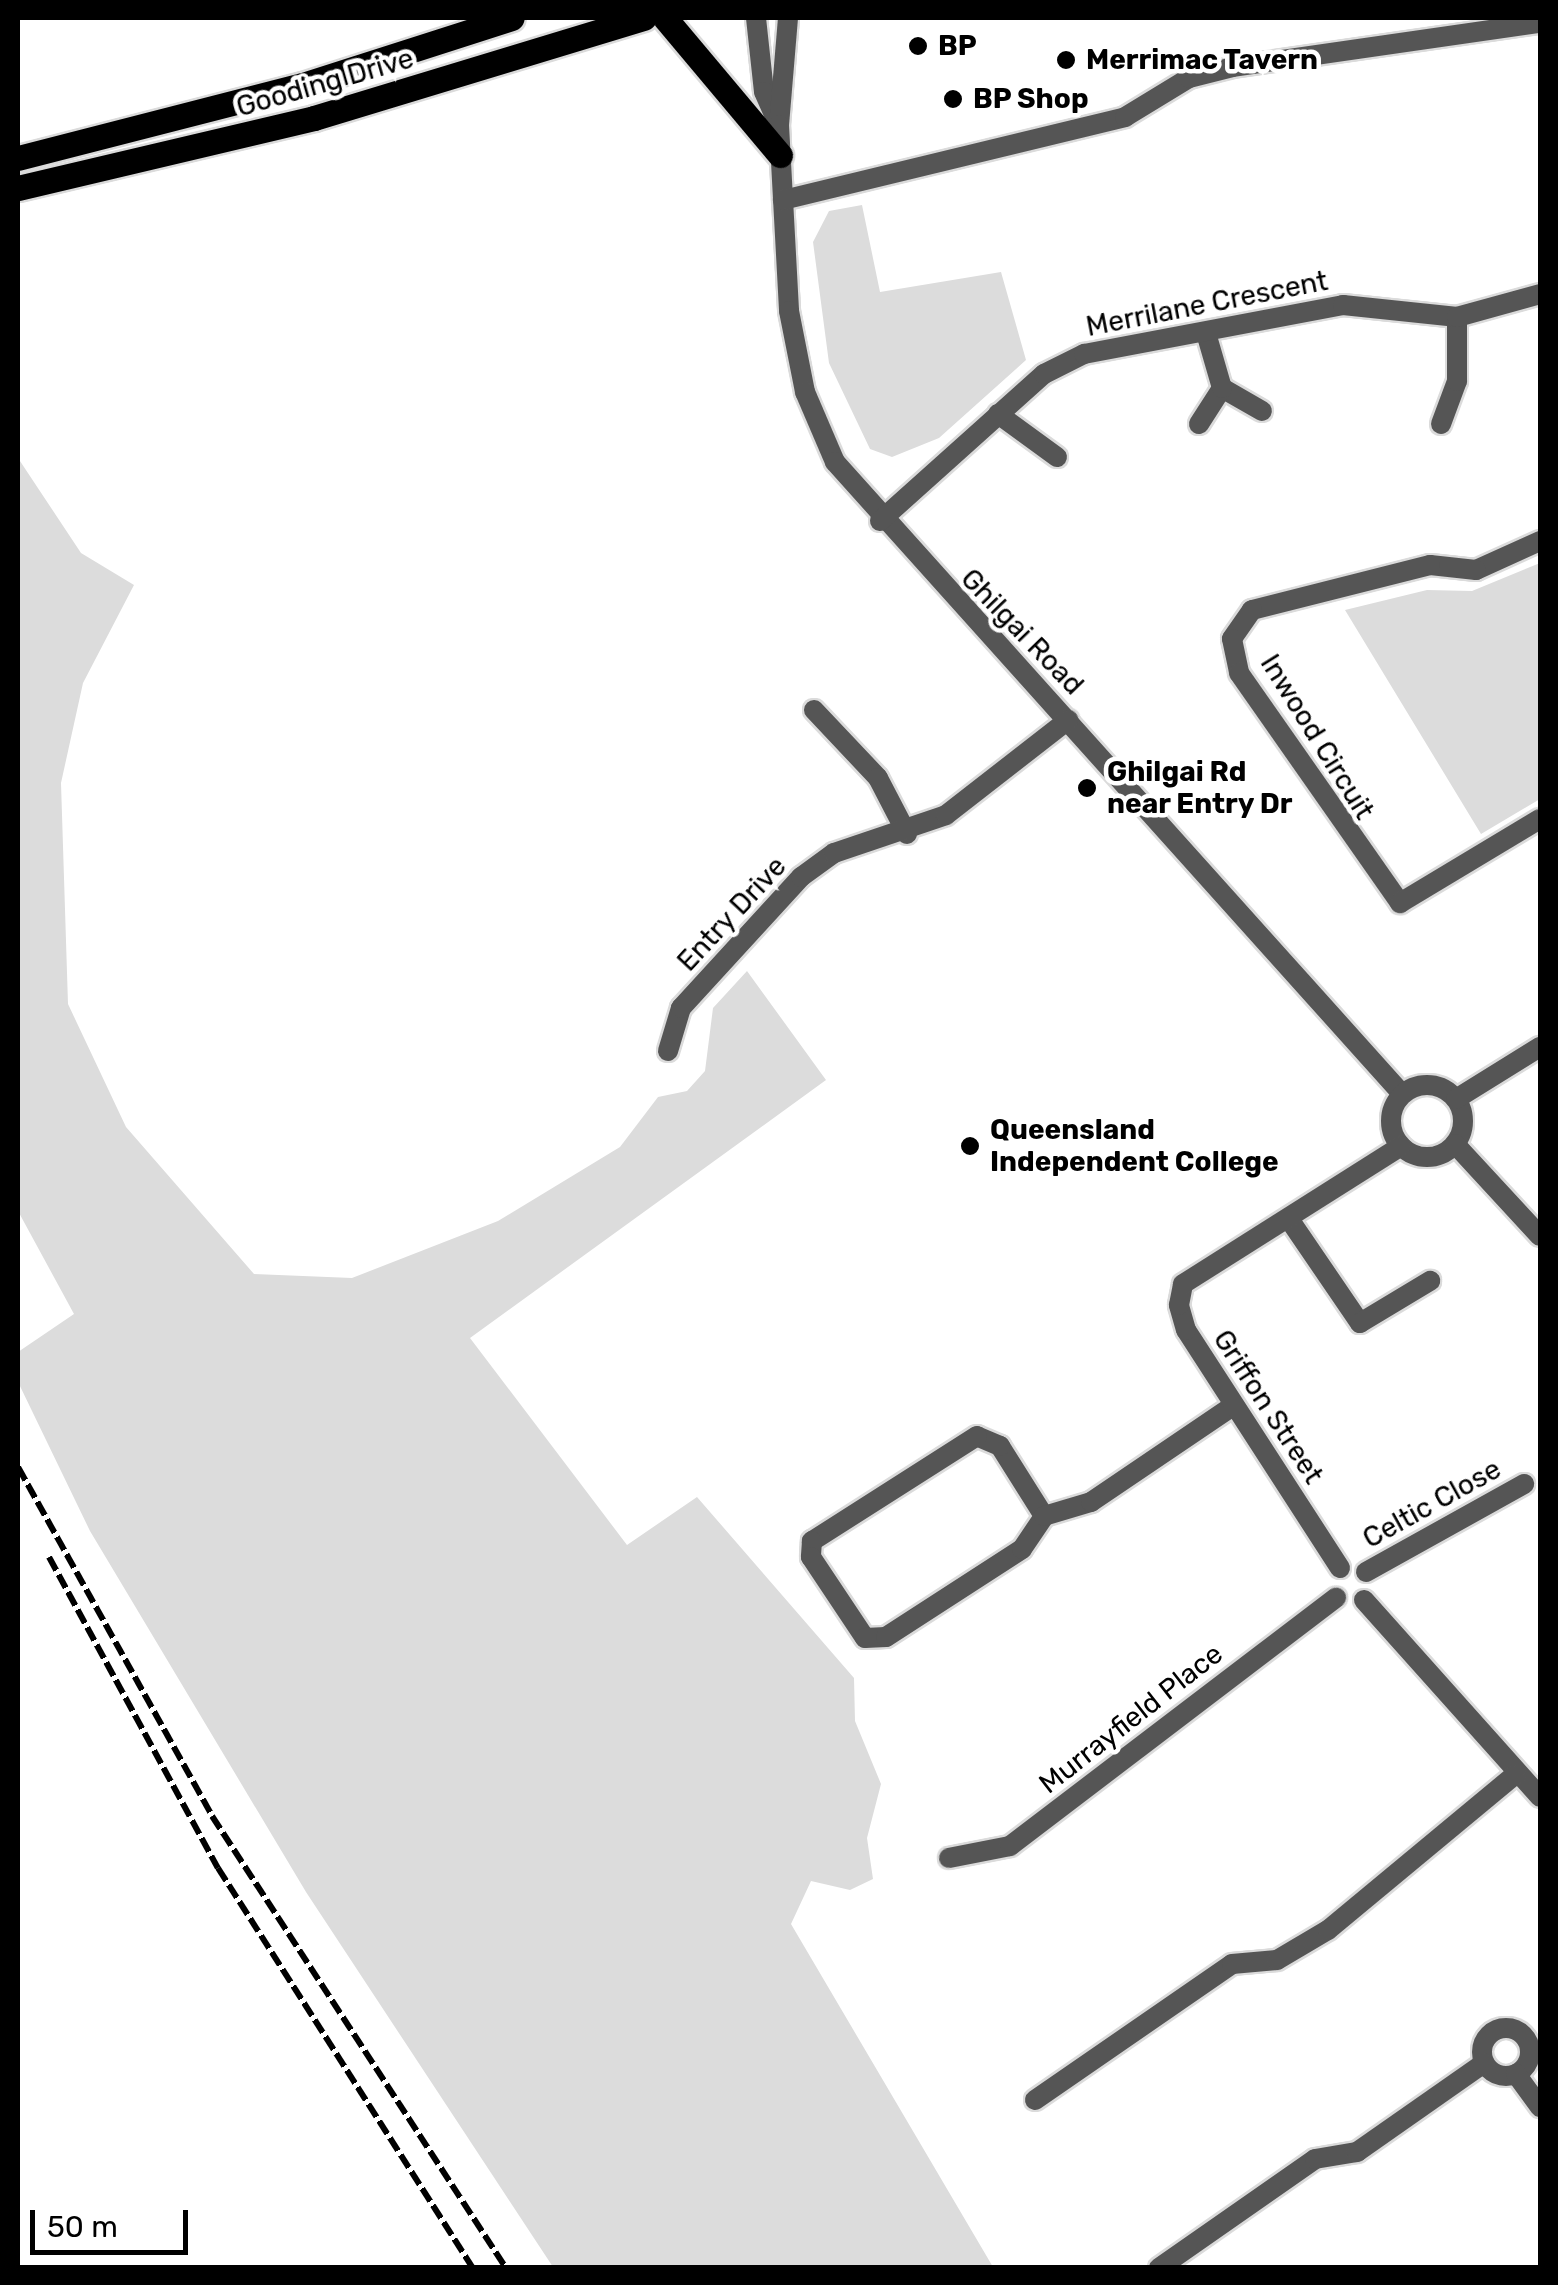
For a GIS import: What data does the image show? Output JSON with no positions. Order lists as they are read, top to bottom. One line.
{"streets":{"main road":["Gooding Drive"],"street":["Merrilane Crescent","Ghilgai Road","Inwood Circuit","Entry Drive","Griffon Street","Celtic Close","Murrayfield Place"]},"crossings":[["Merrilane Crescent","Ghilgai Road"],["Ghilgai Road","Entry Drive"],["Ghilgai Road","Griffon Street"]],"places":["BP","Merrimac Tavern","BP Shop","Ghilgai Rd near Entry Dr","Queensland Independent College"],"scale_bar":"50 m"}
